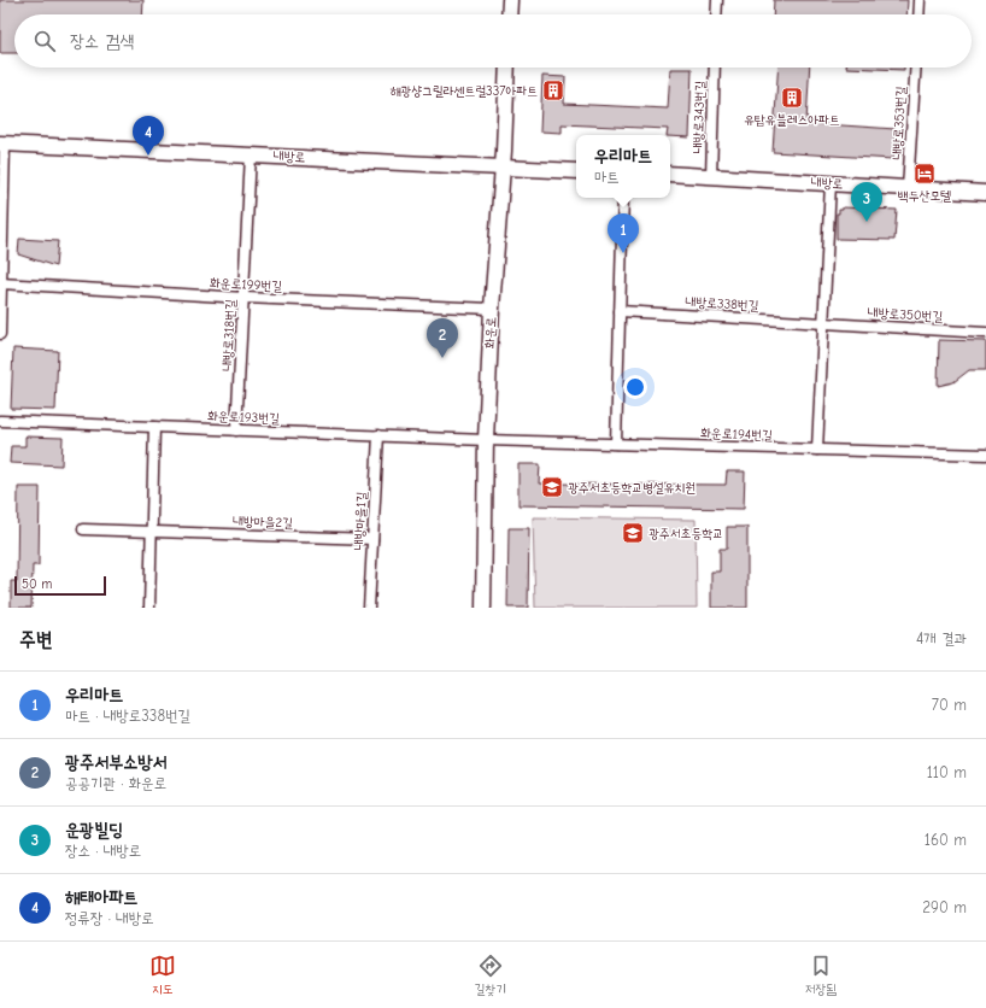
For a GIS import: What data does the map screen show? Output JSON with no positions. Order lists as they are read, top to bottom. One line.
{"streets":{"street":["내방로343번길","내방로353번길","내방로","화운로199번길","내방로338번길","내방로350번길","화운로","내방로318번길","화운로193번길","화운로194번길","내방마을1길","내방마을2길"]},"crossings":[["내방로343번길","내방로"],["내방로353번길","내방로"],["내방로","화운로"],["내방로","내방로318번길"],["화운로199번길","화운로"],["화운로199번길","내방로318번길"],["내방로338번길","내방로350번길"],["화운로","화운로193번길"],["화운로","화운로194번길"],["내방로318번길","화운로193번길"],["화운로193번길","화운로194번길"],["화운로193번길","내방마을1길"],["내방마을1길","내방마을2길"]],"places":{"building":["해광샹그릴라센트럴337아파트","유탑유블레스아파트"],"hotel":["백두산모텔"],"school or university":["광주서초등학교병설유치원","광주서초등학교"]},"scale_bar":"50 m","page":{"search":"장소 검색","pins":["4","3","1","2"],"popup":["우리마트","마트"],"scale":"50 m","heading":["주변","4개 결과"],"list":[{"mark":"1","name":"우리마트","note":"마트 · 내방로338번길","value":"70 m"},{"mark":"2","name":"광주서부소방서","note":"공공기관 · 화운로","value":"110 m"},{"mark":"3","name":"운광빌딩","note":"장소 · 내방로","value":"160 m"},{"mark":"4","name":"해태아파트","note":"정류장 · 내방로","value":"290 m"}],"nav":["지도","길찾기","저장됨"]}}
